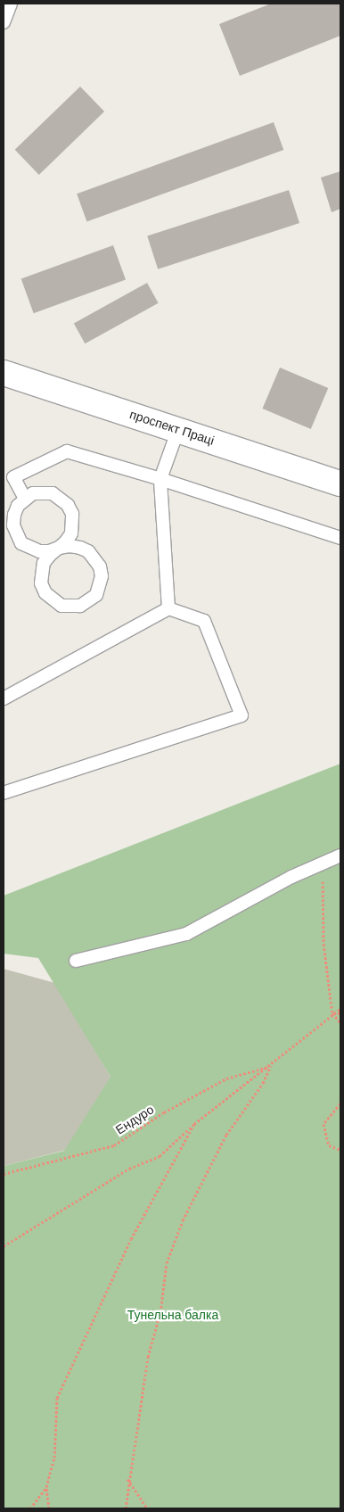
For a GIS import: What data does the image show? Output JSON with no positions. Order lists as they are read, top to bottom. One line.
{"streets":{"street":["проспект Праці"],"path":["Ендуро"]},"parks":["Тунельна балка"]}
